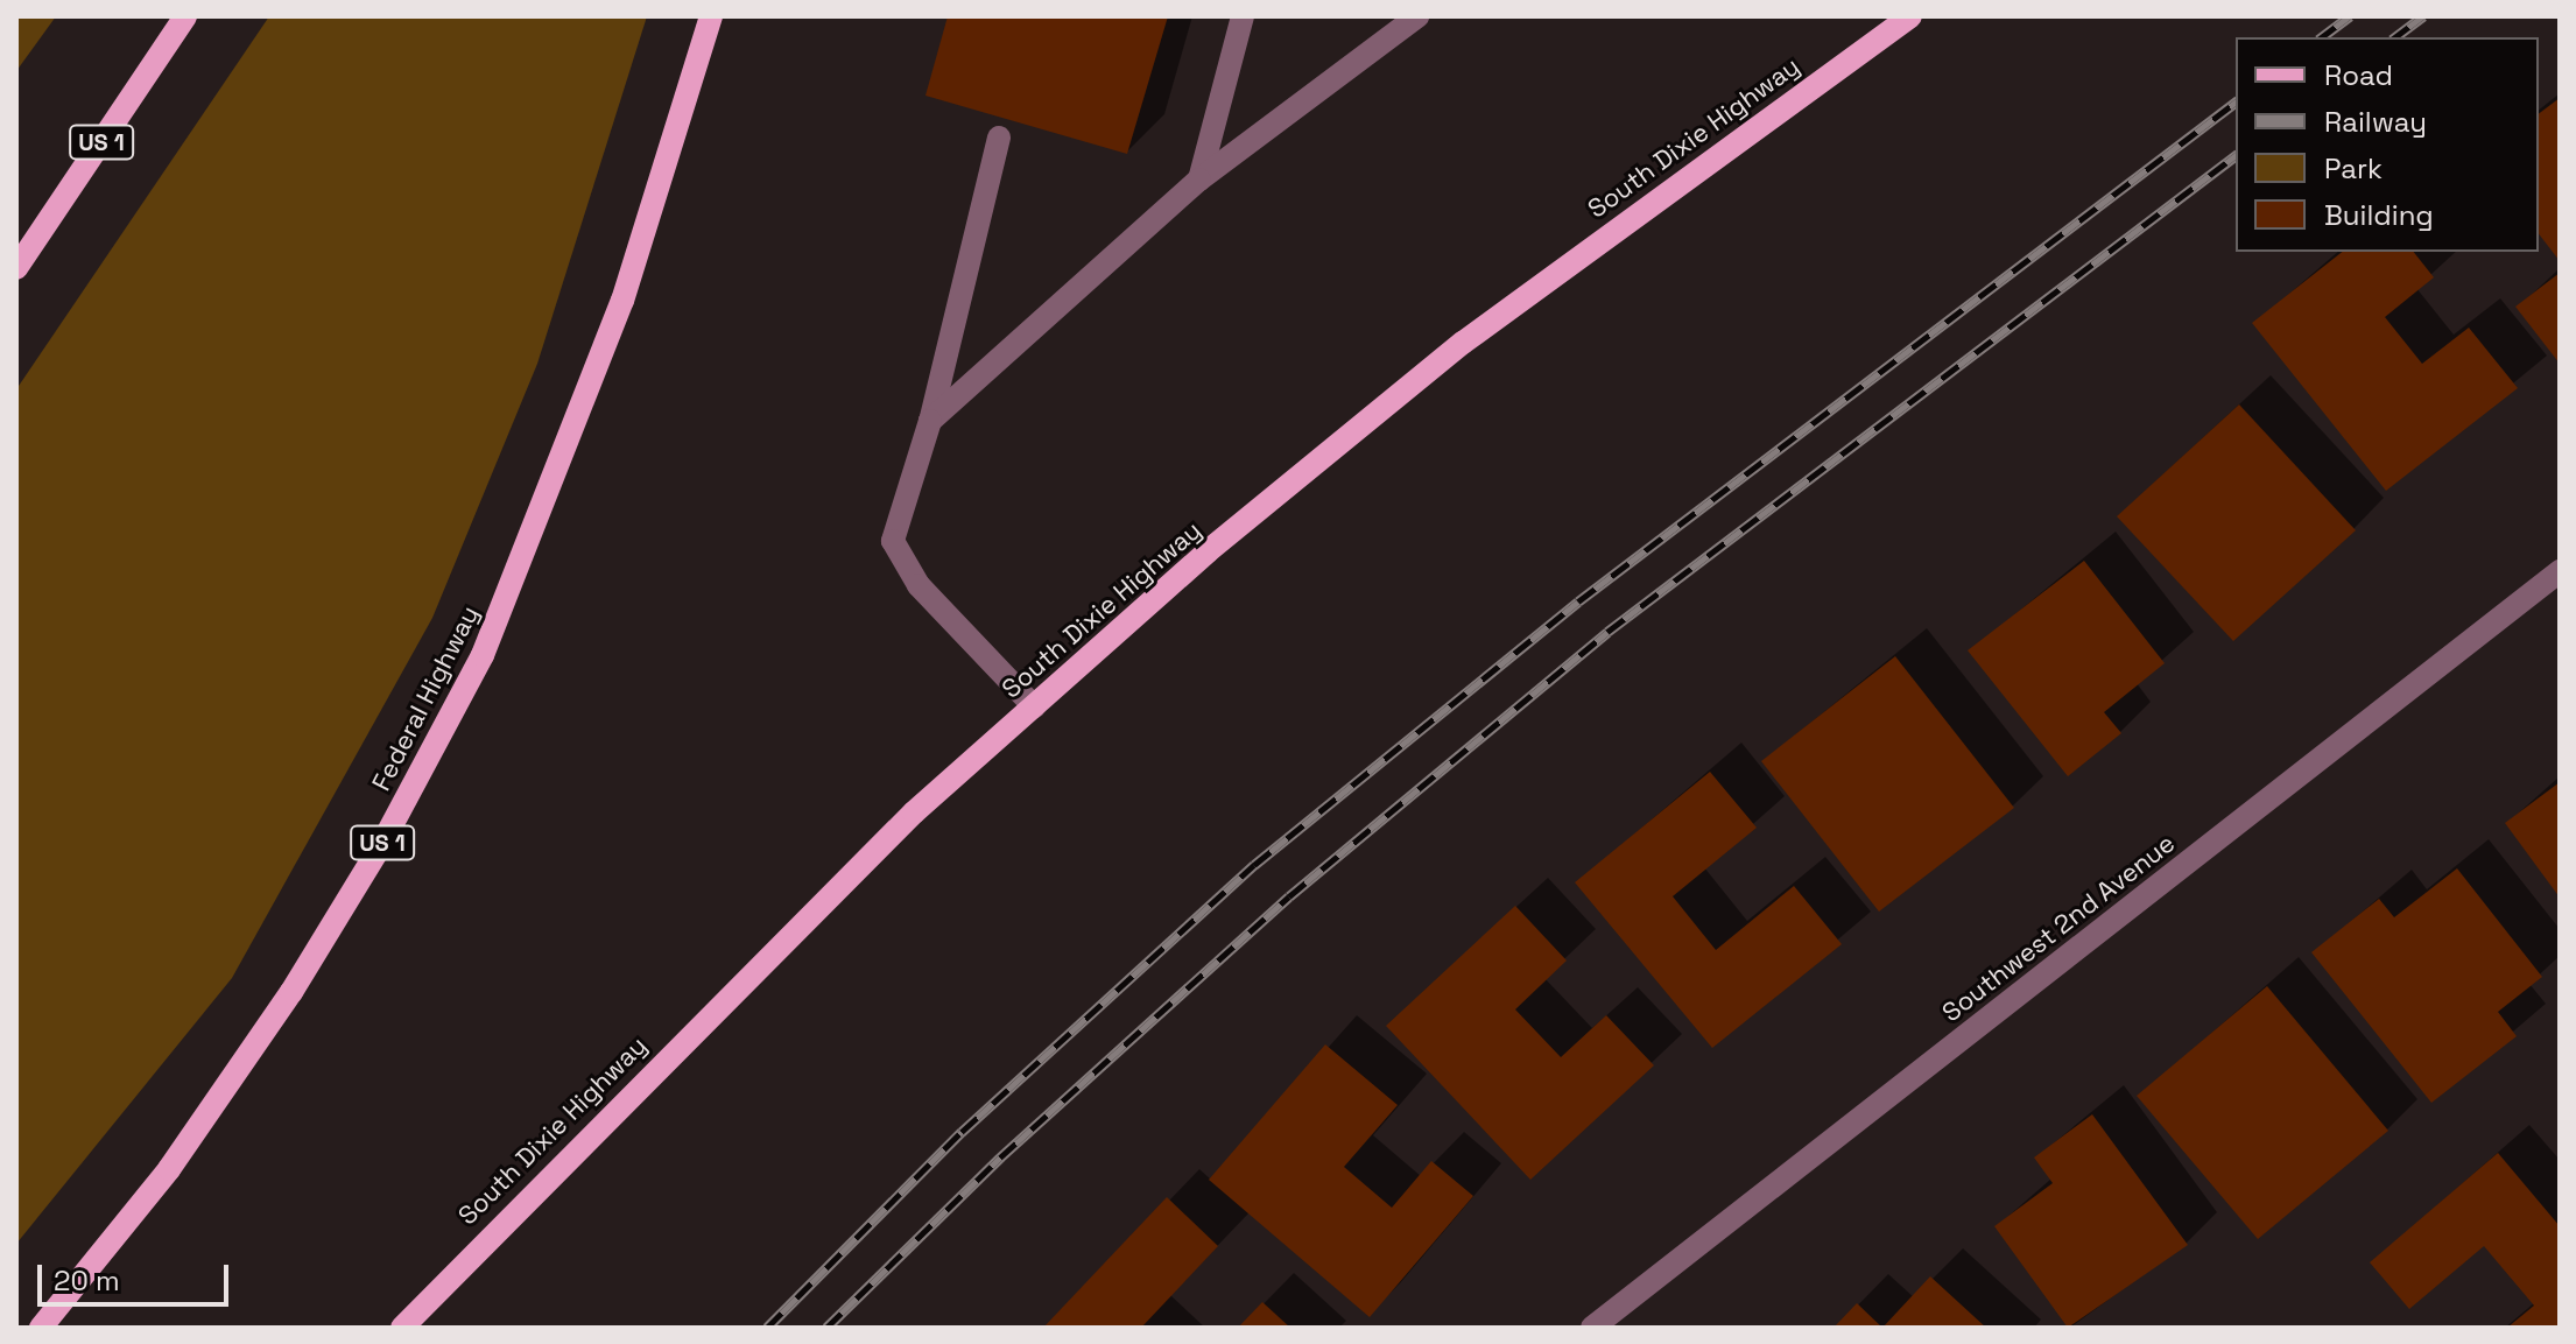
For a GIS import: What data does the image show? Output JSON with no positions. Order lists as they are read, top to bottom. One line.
{"streets":{"main road":["South Dixie Highway","US 1","Federal Highway"],"street":["Southwest 2nd Avenue"]},"legend":["Road","Railway","Park","Building"],"scale_bar":"20 m"}
